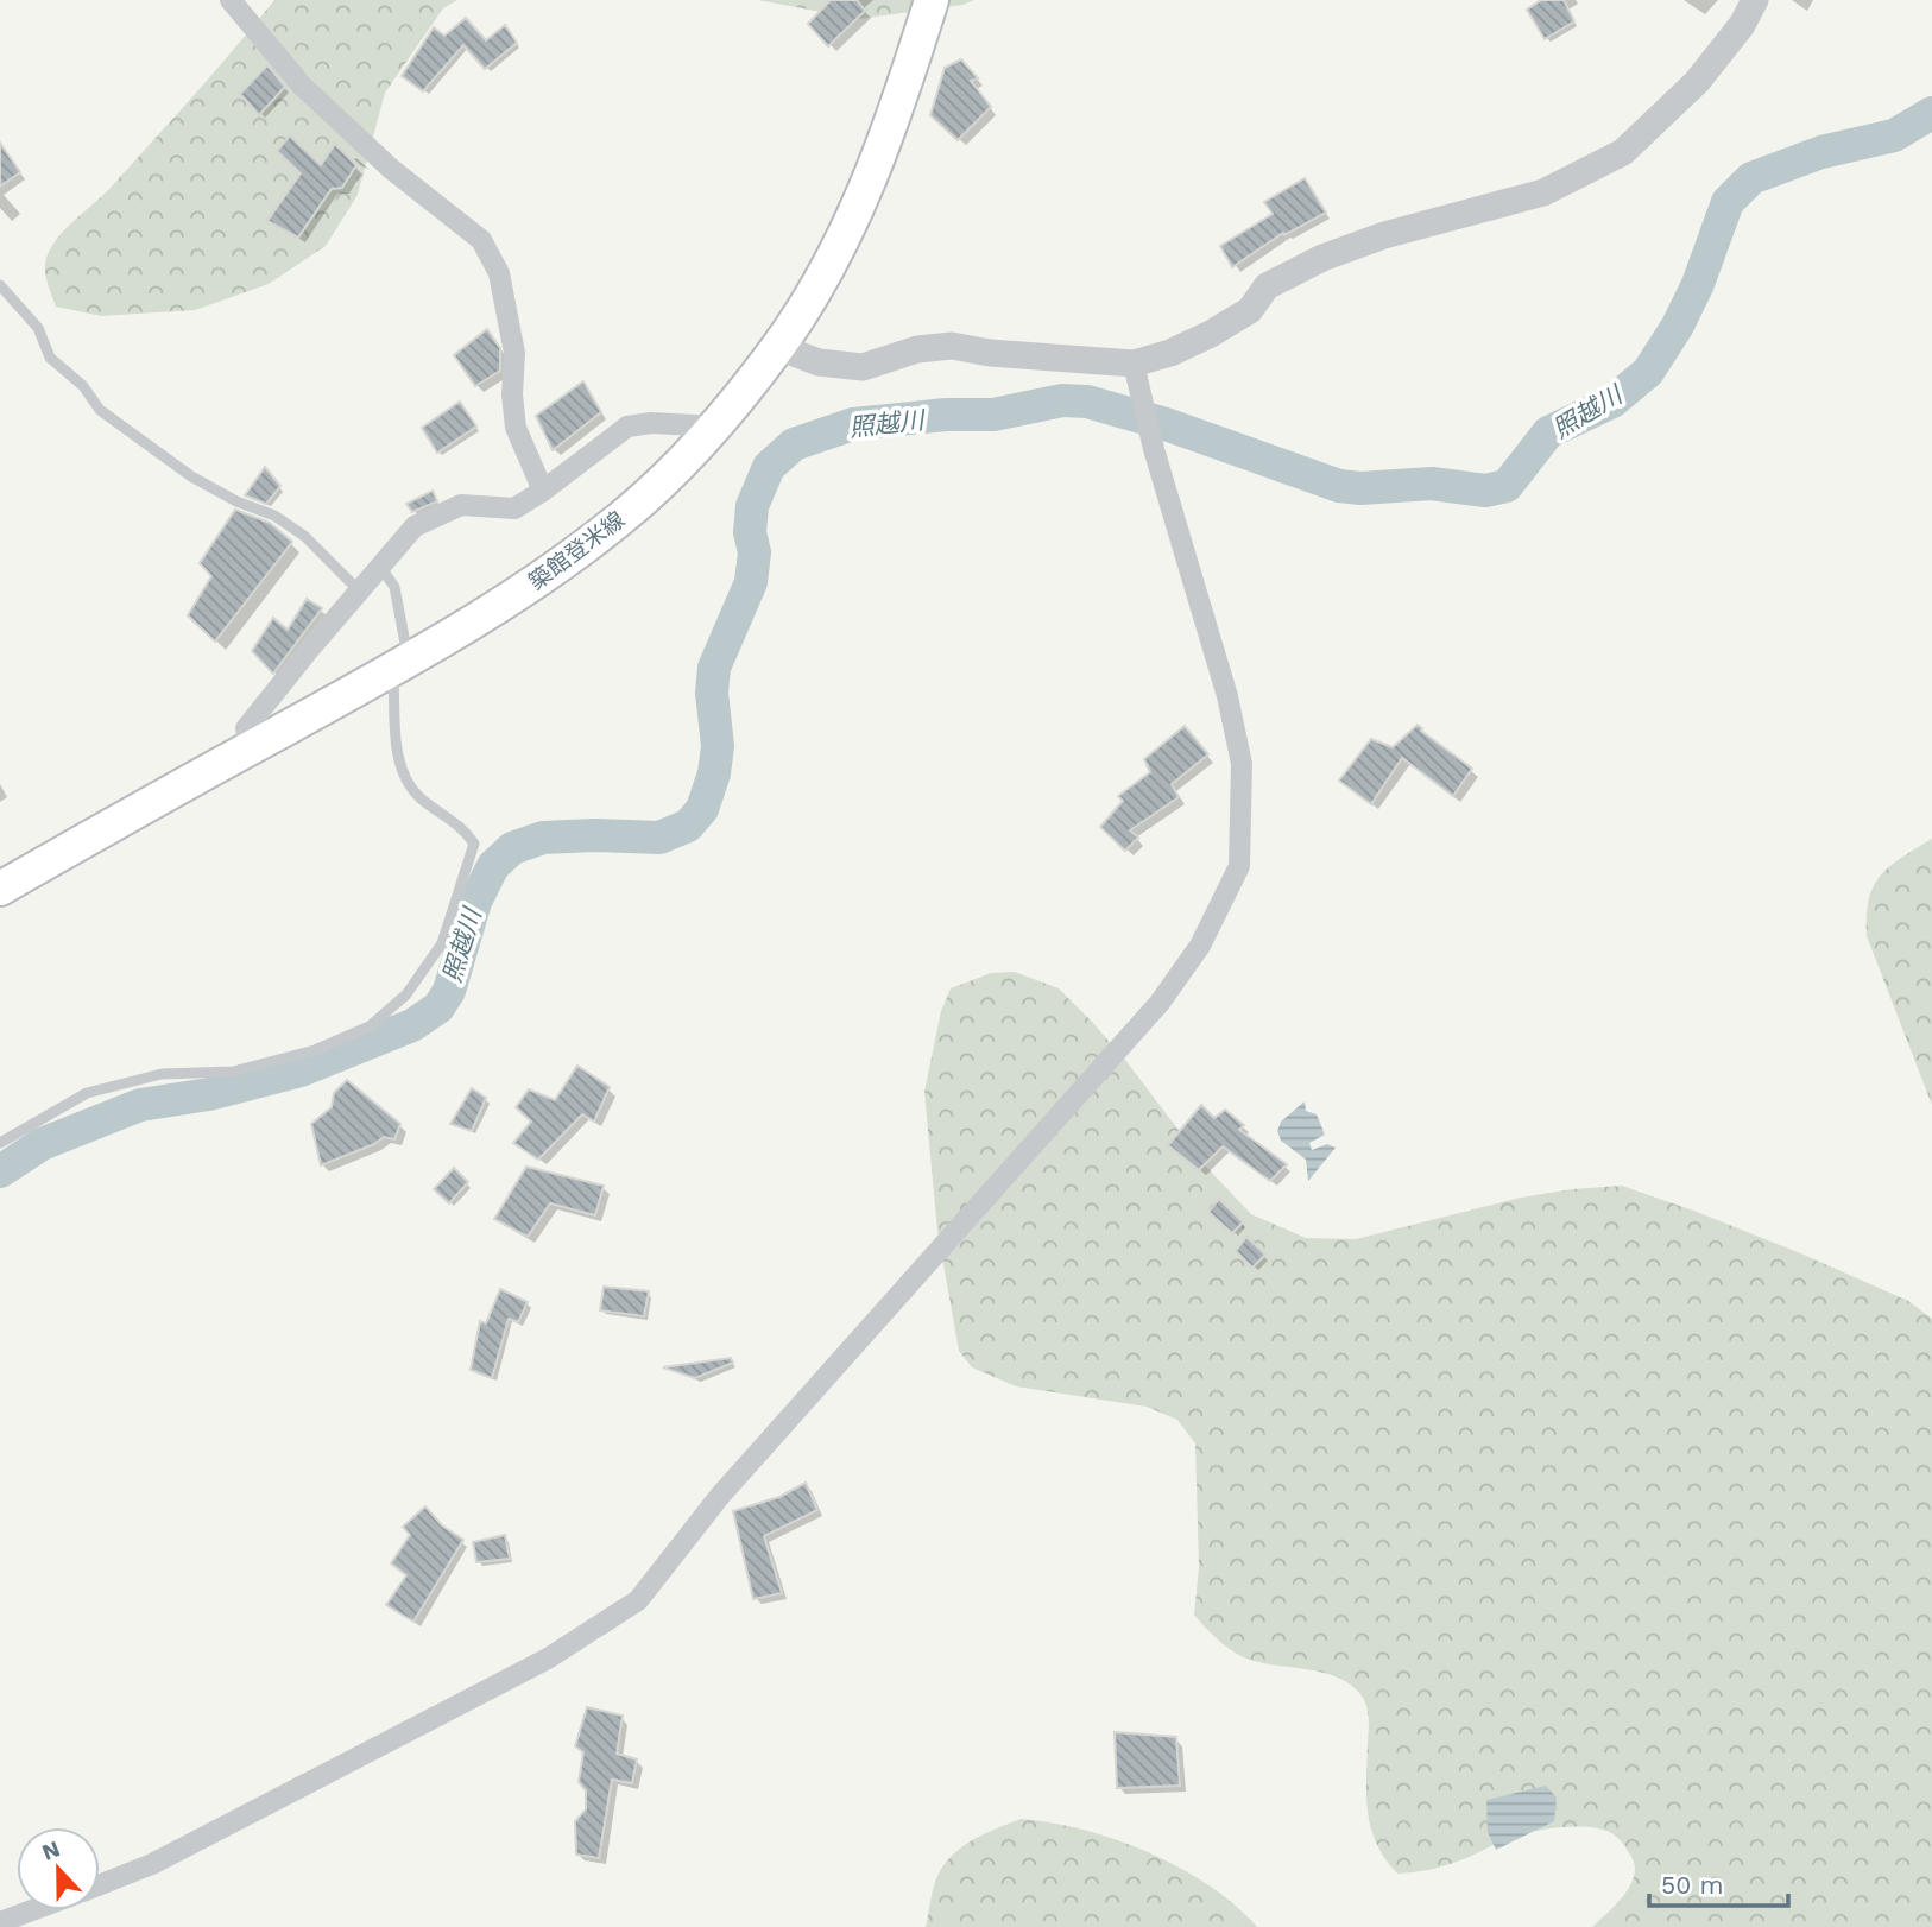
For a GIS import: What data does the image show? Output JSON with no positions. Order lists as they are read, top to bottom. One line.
{"streets":{"main road":["築館登米線"]},"water":["照越川"],"scale_bar":"50 m","north":"top"}
